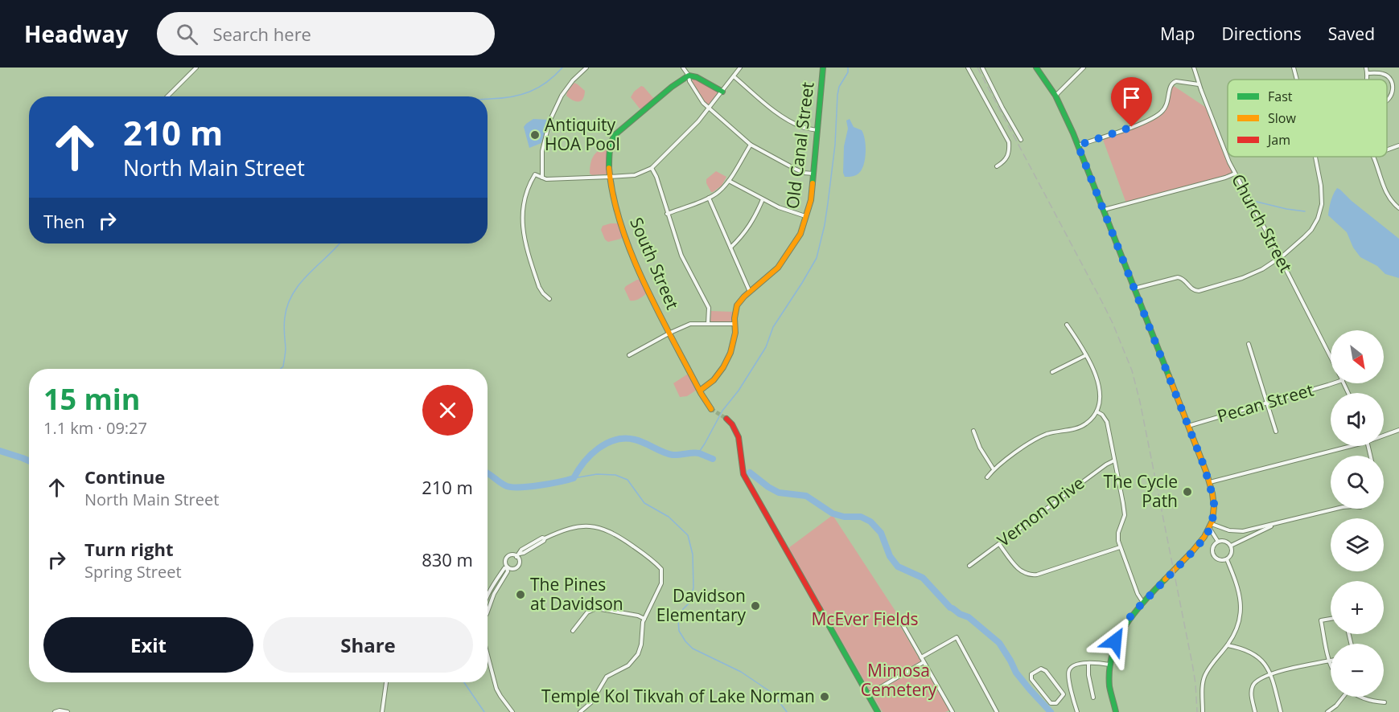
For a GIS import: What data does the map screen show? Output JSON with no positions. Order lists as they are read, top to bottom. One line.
{"streets":{"street":["Old Canal Street","Church Street","South Street","Pecan Street","Vernon Drive"]},"crossings":[["Old Canal Street","South Street"]],"parks":["McEver Fields","Mimosa Cemetery"],"places":["Antiquity HOA Pool","The Cycle Path","The Pines at Davidson","Davidson Elementary","Temple Kol Tikvah of Lake Norman"],"legend":["Fast","Slow","Jam"],"north":"bottom right","page":{"header":"Headway","search":"Search here","nav":["Map","Directions","Saved"],"turn":["210 m","North Main Street"],"then":"Then","map_buttons":["+","−"],"heading":["15 min","1.1 km · 09:27"],"list":[{"name":"Continue","note":"North Main Street","value":"210 m"},{"name":"Turn right","note":"Spring Street","value":"830 m"}],"buttons":["Exit","Share"]}}
